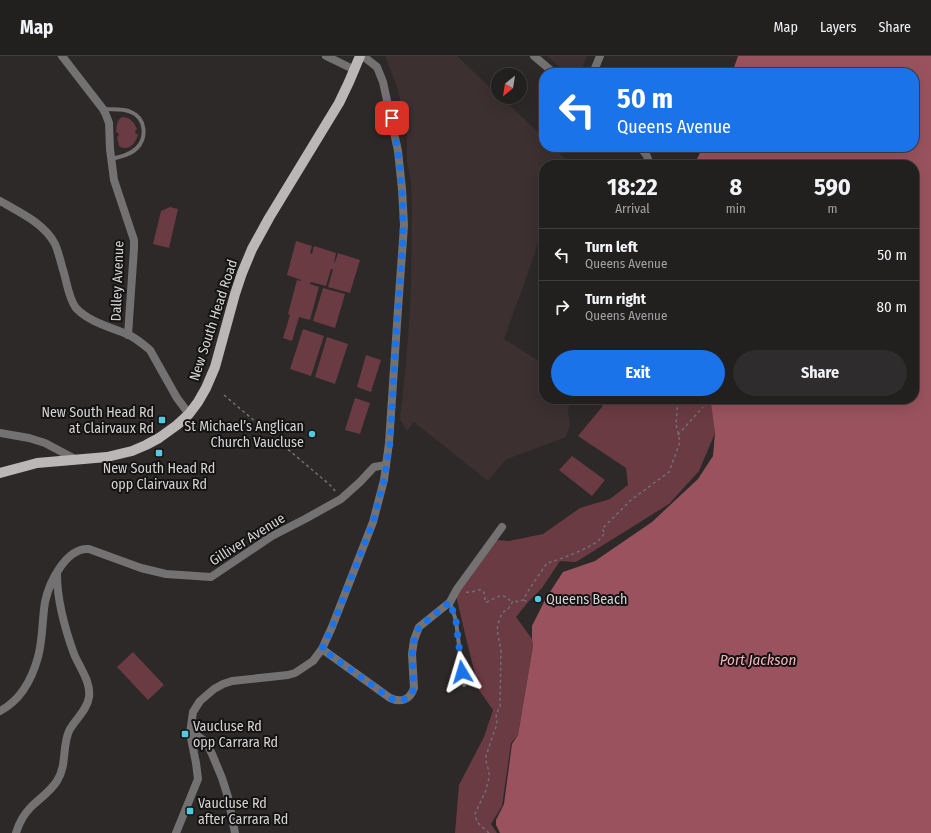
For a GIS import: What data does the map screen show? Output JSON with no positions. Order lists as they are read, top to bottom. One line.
{"streets":{"main road":["New South Head Road"],"street":["Dalley Avenue","Gilliver Avenue"]},"water":["Port Jackson"],"places":{"transit":["New South Head Rd at Clairvaux Rd","New South Head Rd opp Clairvaux Rd","Vaucluse Rd opp Carrara Rd","Vaucluse Rd after Carrara Rd"],"other":["St Michael’s Anglican Church Vaucluse","Queens Beach"]},"north":"bottom left","page":{"header":"Map","nav":["Map","Layers","Share"],"turn":["50 m","Queens Avenue"],"eta":["18:22","Arrival","8","min","590","m"],"list":[{"name":"Turn left","note":"Queens Avenue","value":"50 m"},{"name":"Turn right","note":"Queens Avenue","value":"80 m"}],"buttons":["Exit","Share"]}}
